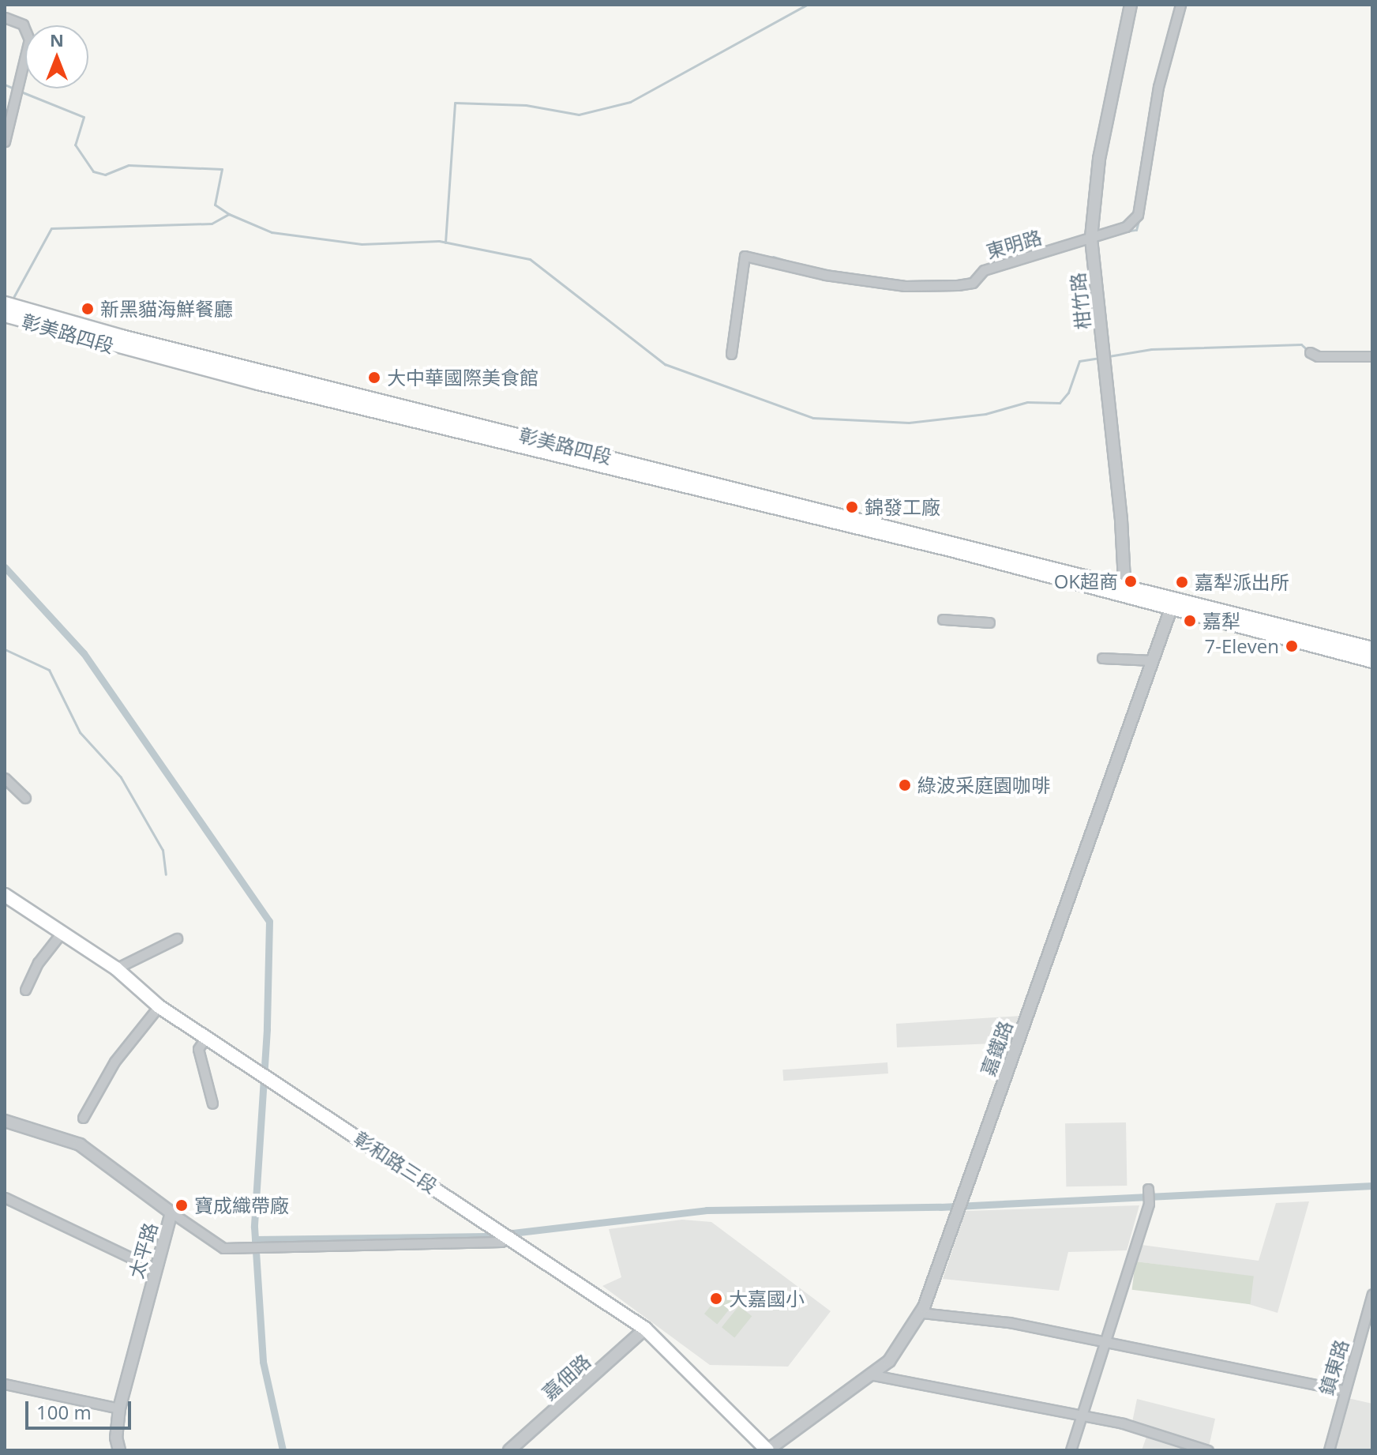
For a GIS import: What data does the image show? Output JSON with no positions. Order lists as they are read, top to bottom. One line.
{"streets":{"main road":["彰美路四段","彰和路三段"],"street":["東明路","柑竹路","嘉鐵路","太平路","鎮東路","嘉佃路"]},"crossings":[["東明路","柑竹路"],["柑竹路","彰美路四段"],["彰美路四段","嘉鐵路"],["嘉鐵路","彰和路三段"],["彰和路三段","嘉佃路"]],"places":["新黑貓海鮮餐廳","大中華國際美食館","錦發工廠","OK超商","嘉犁派出所","嘉犁","7-Eleven","綠波采庭園咖啡","寶成織帶廠","大嘉國小"],"scale_bar":"100 m","north":"top"}
